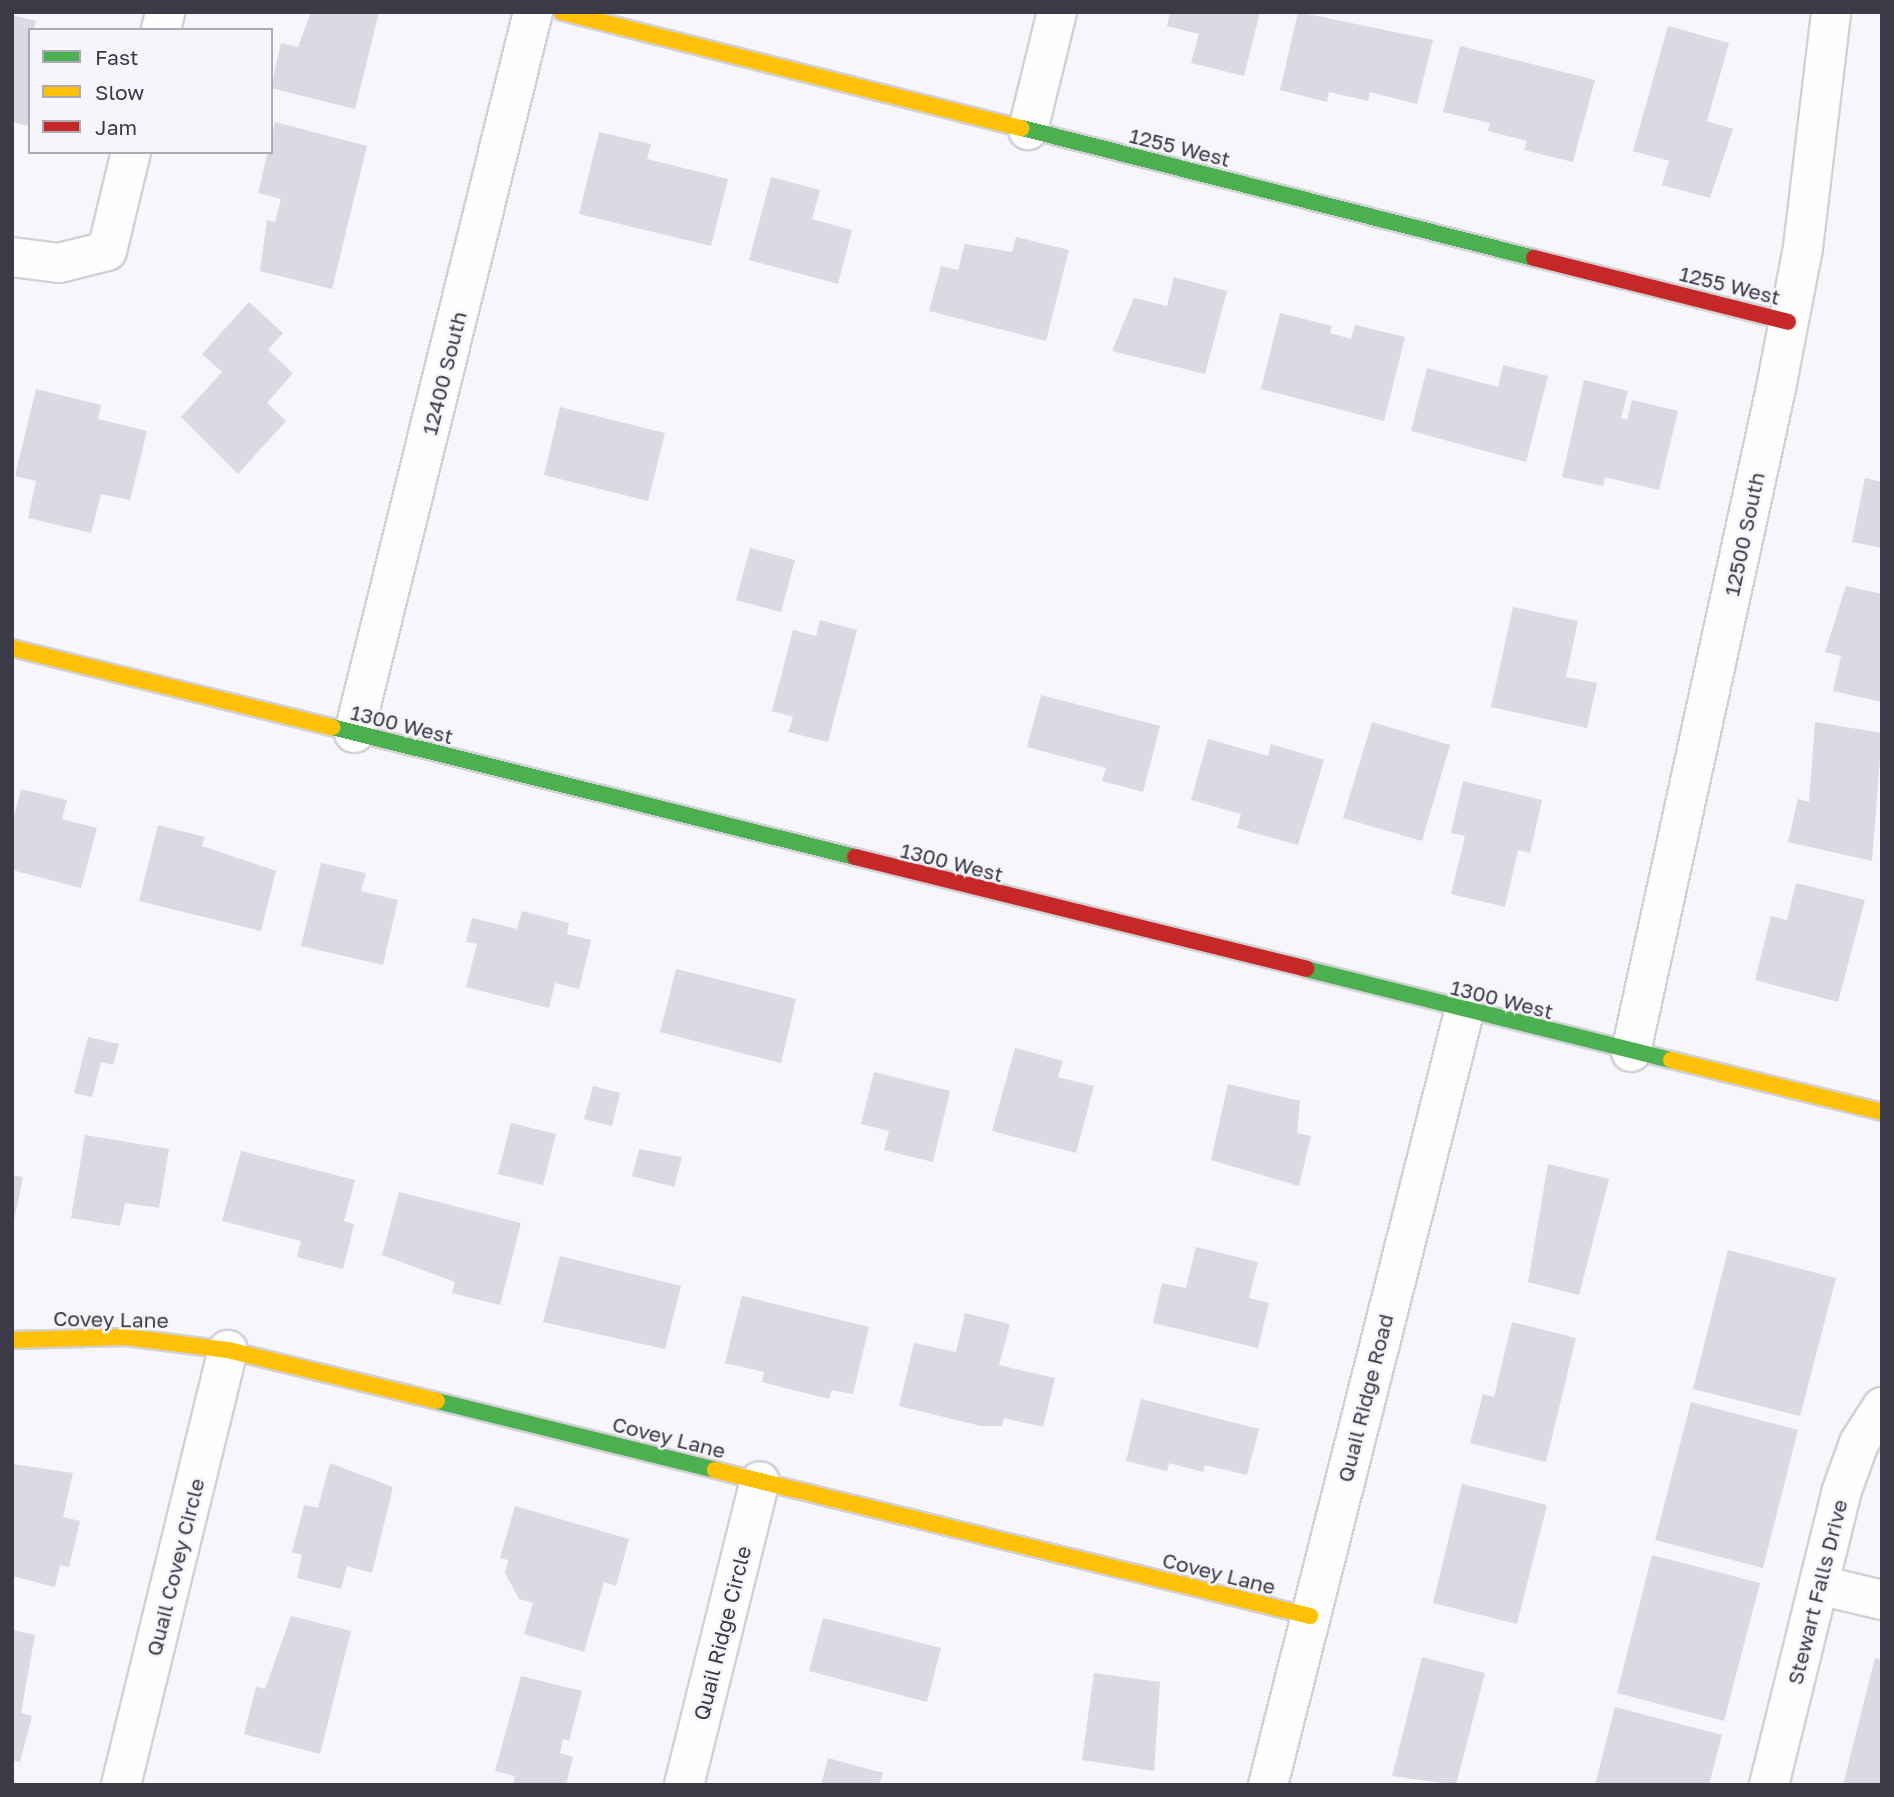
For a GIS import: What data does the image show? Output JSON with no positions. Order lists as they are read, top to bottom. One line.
{"streets":{"street":["1255 West","12400 South","12500 South","1300 West","Covey Lane","Quail Ridge Road","Quail Covey Circle","Stewart Falls Drive","Quail Ridge Circle"]},"crossings":[["1255 West","12500 South"],["12400 South","1300 West"],["12500 South","1300 West"],["1300 West","Quail Ridge Road"],["Covey Lane","Quail Ridge Road"],["Covey Lane","Quail Covey Circle"],["Covey Lane","Quail Ridge Circle"]],"legend":["Fast","Slow","Jam"]}
